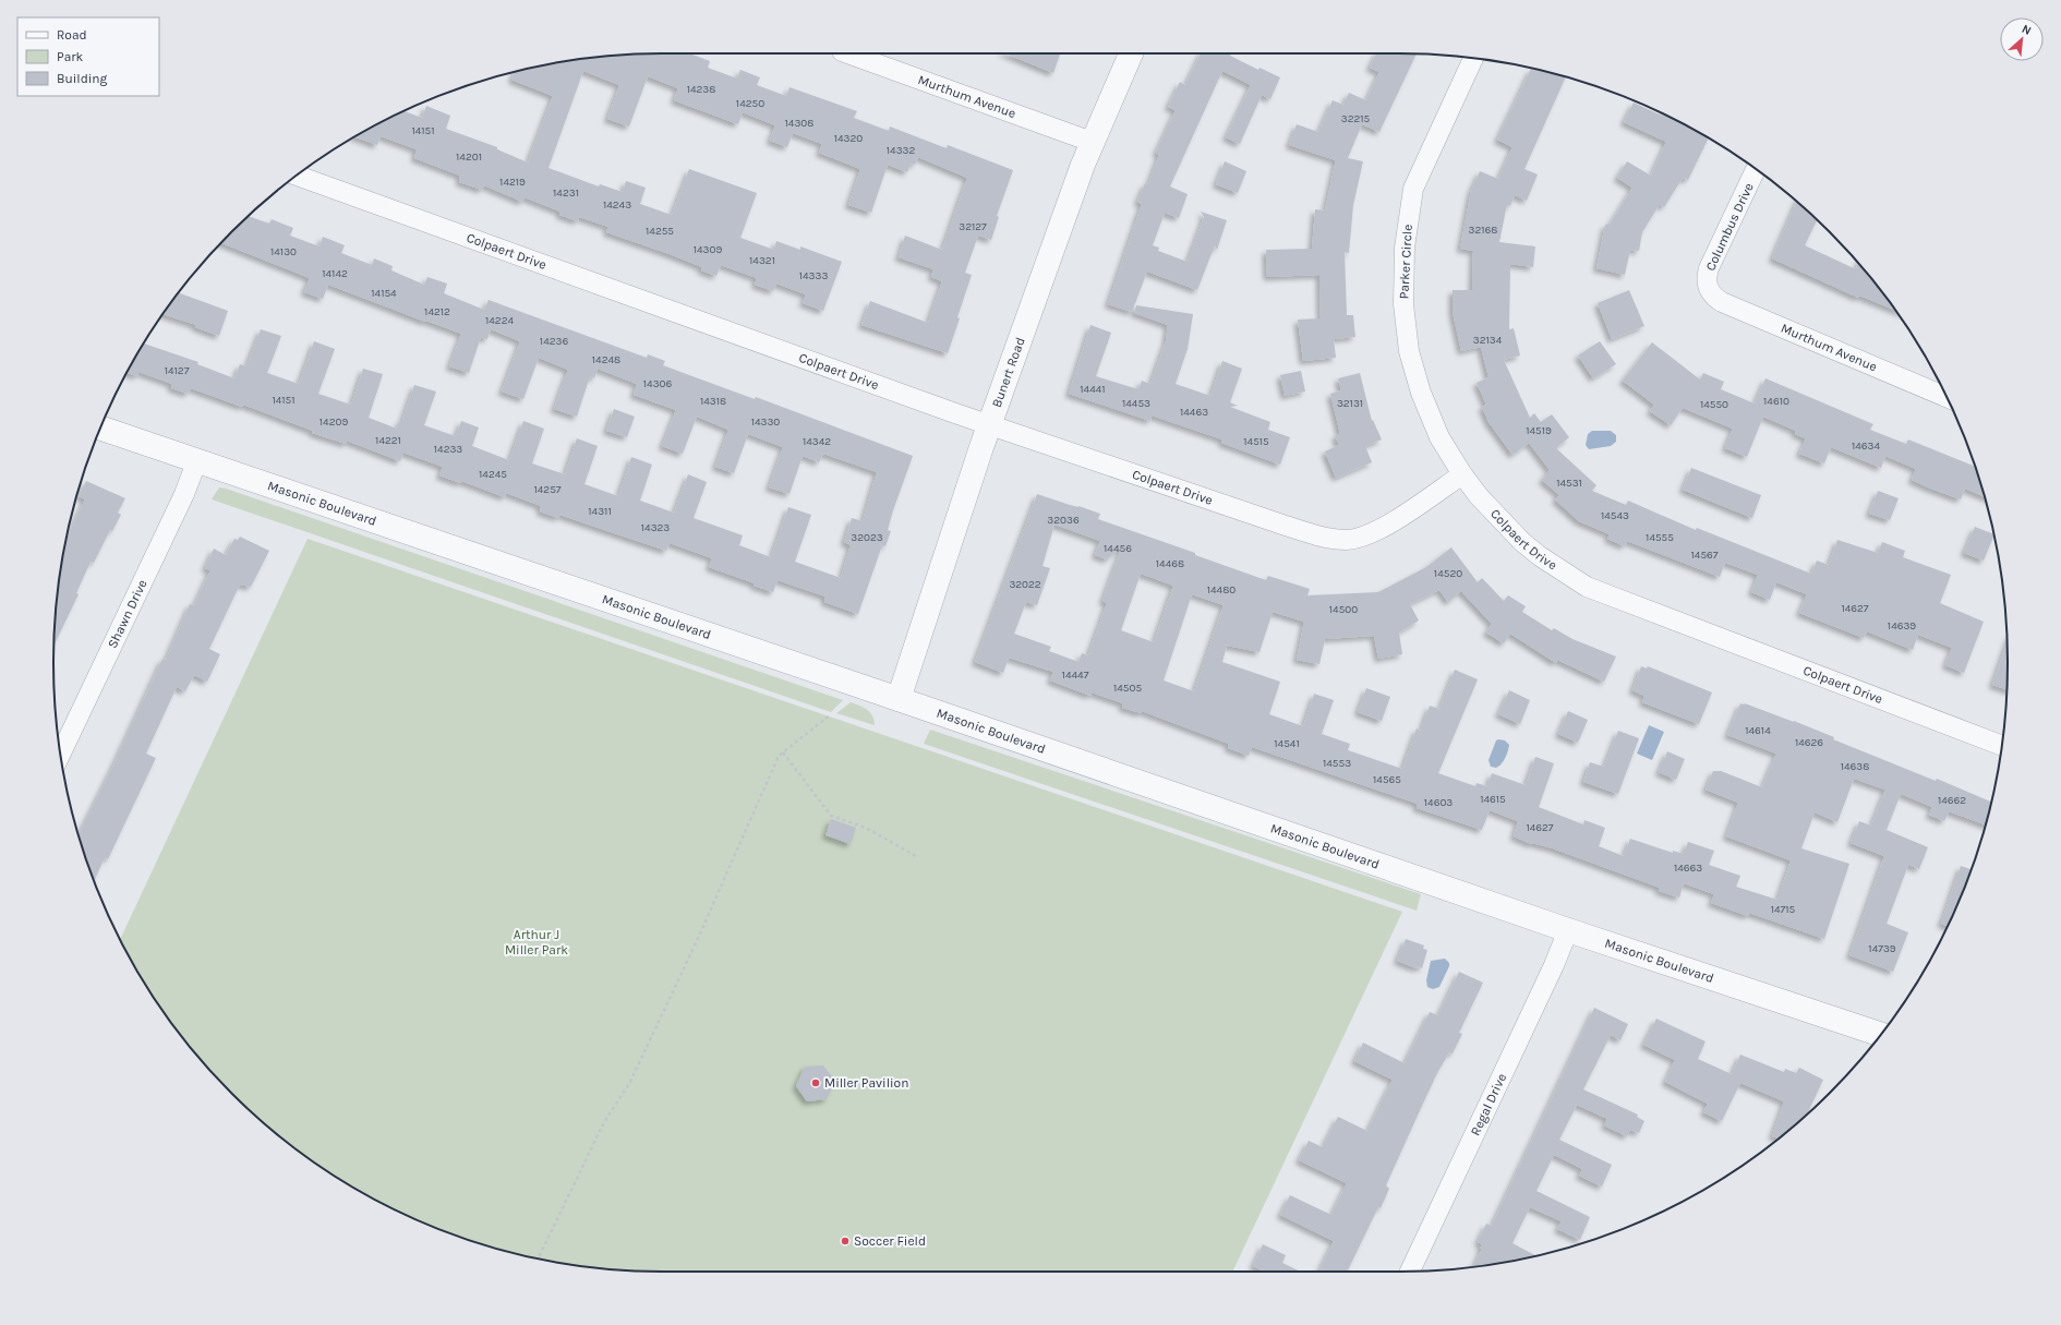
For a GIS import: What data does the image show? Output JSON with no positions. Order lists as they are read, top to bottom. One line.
{"streets":{"street":["Murthum Avenue","Columbus Drive","Colpaert Drive","Parker Circle","Bunert Road","Masonic Boulevard","Shawn Drive","Regal Drive"]},"crossings":[["Murthum Avenue","Columbus Drive"],["Murthum Avenue","Bunert Road"],["Colpaert Drive","Parker Circle"],["Colpaert Drive","Bunert Road"],["Bunert Road","Masonic Boulevard"],["Masonic Boulevard","Shawn Drive"],["Masonic Boulevard","Regal Drive"]],"parks":["Arthur J Miller Park"],"places":["Miller Pavilion","Soccer Field"],"house_numbers":["14238","14250","32215","14308","14151","14320","14332","14201","14219","14231","14243","32127","32168","14255","14309","14130","14321","14142","14333","14154","14212","14224","32134","14236","14248","14127","14306","14441","14151","14318","14610","14453","32131","14550","14463","14209","14330","14519","14221","14342","14515","14634","14233","14245","14531","14257","14311","14543","32036","14323","32023","14555","14456","14567","14468","14520","32022","14480","14627","14500","14639","14447","14505","14614","14626","14541","14553","14638","14565","14615","14662","14603","14627","14663","14715","14739"],"legend":["Road","Park","Building"],"north":"top right"}
